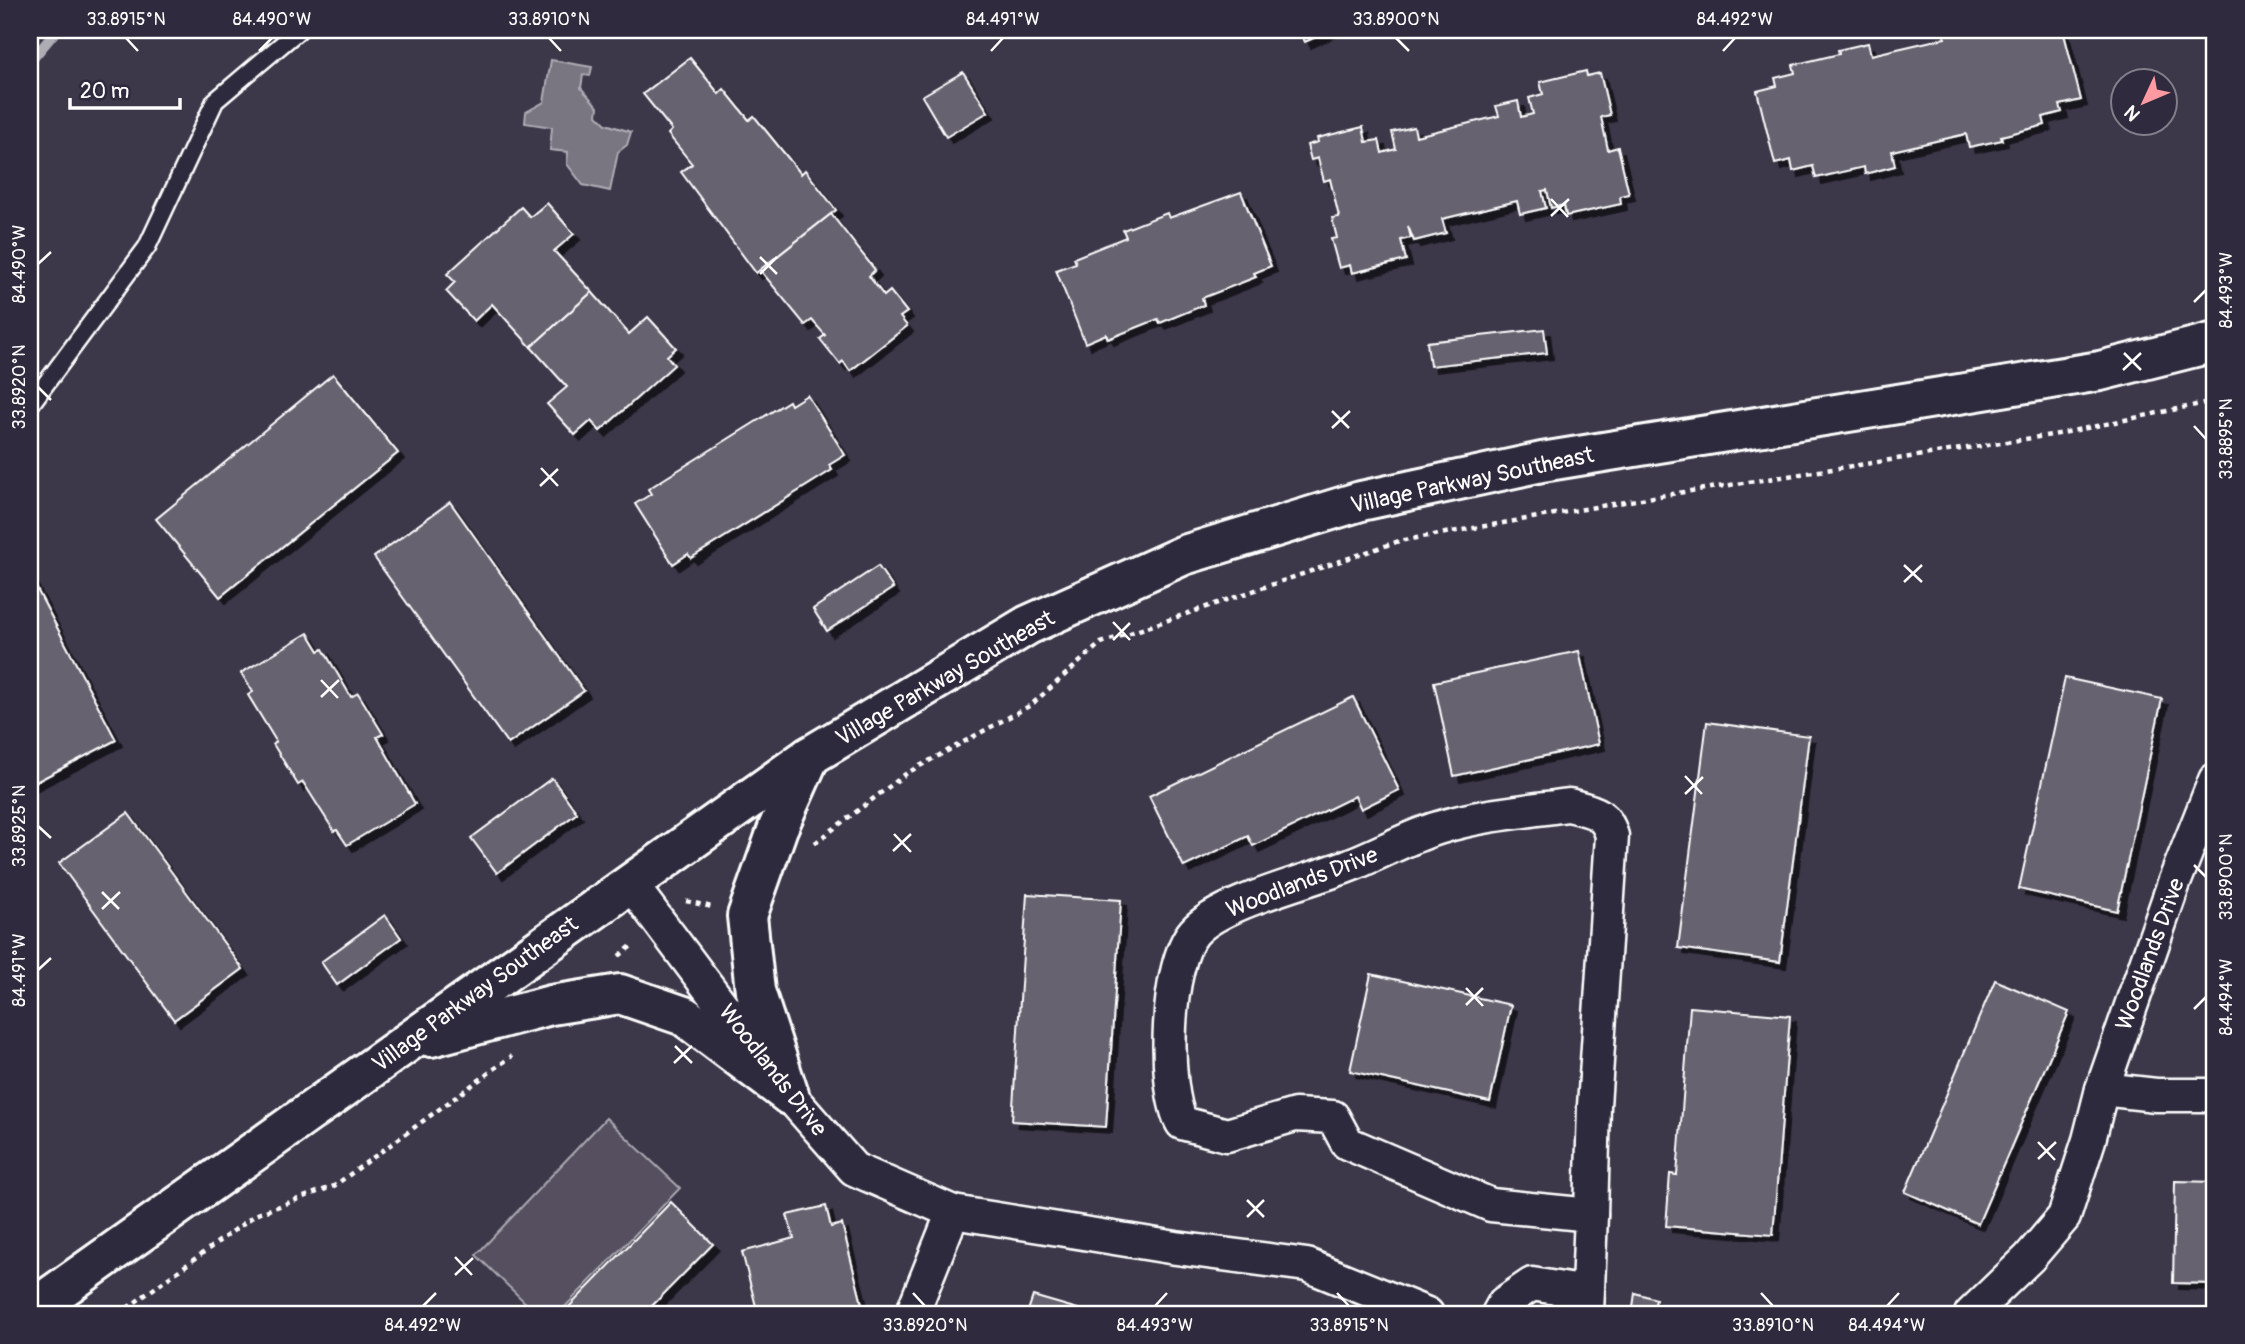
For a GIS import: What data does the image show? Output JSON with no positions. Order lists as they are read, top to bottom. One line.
{"streets":{"street":["Village Parkway Southeast","Woodlands Drive"]},"crossings":[["Village Parkway Southeast","Woodlands Drive"]],"scale_bar":"20 m","north":"bottom left","coordinates":["33.8915°N","84.490°W","33.8910°N","84.491°W","33.8900°N","84.492°W","84.493°W","33.8920°N","33.8895°N","33.8925°N","84.494°W"]}
